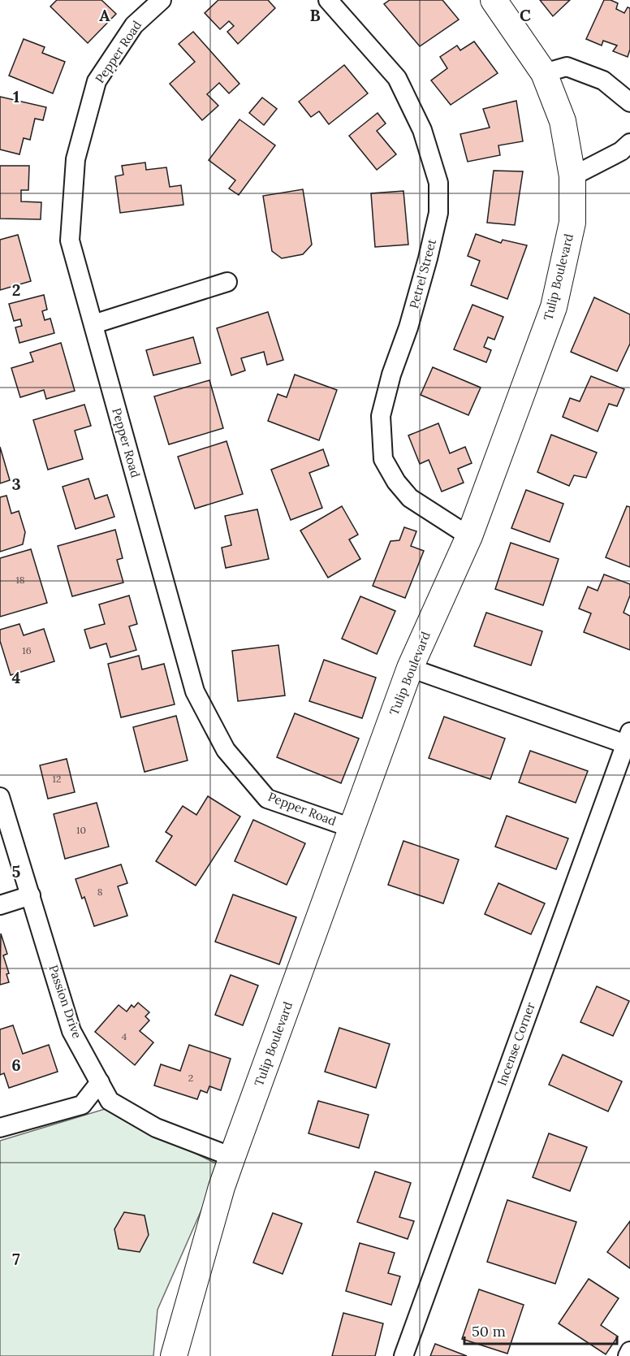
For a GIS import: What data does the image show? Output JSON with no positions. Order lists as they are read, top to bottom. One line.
{"streets":{"street":["Pepper Road","Petrel Street","Tulip Boulevard","Passion Drive","Incense Corner"]},"crossings":[["Pepper Road","Tulip Boulevard"],["Petrel Street","Tulip Boulevard"],["Tulip Boulevard","Passion Drive"]],"house_numbers":["18","16","12","10","8","4","2"],"scale_bar":"50 m","grid":{"columns":["A","B","C"],"rows":["1","2","3","4","5","6","7"]}}
